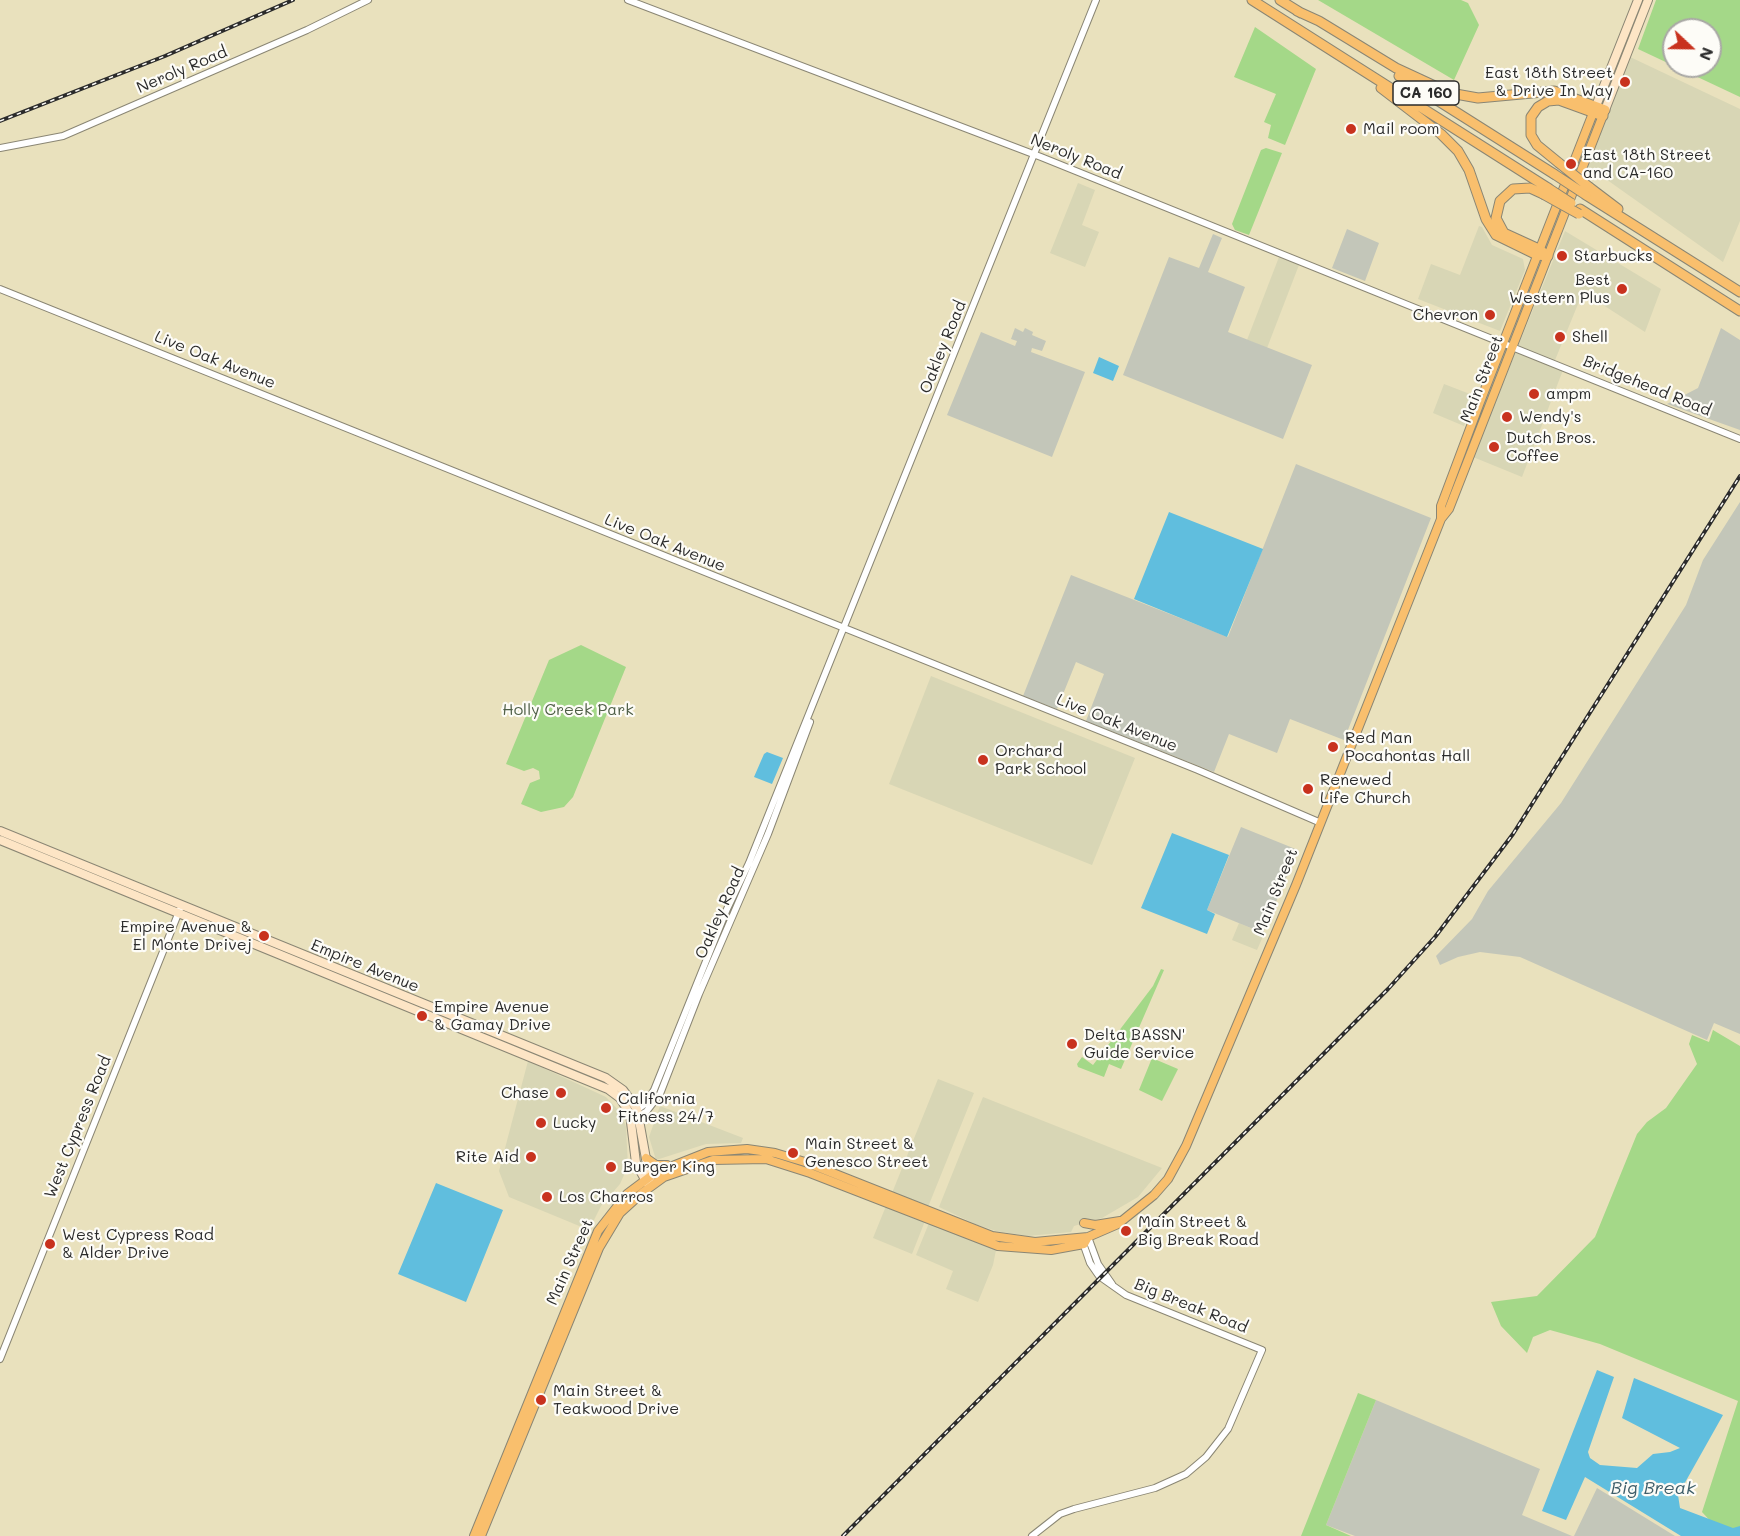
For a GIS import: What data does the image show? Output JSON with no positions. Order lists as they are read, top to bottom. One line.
{"streets":{"highway":["CA 160"],"main road":["Main Street","Empire Avenue"],"street":["Neroly Road","Oakley Road","Live Oak Avenue","Bridgehead Road","West Cypress Road","Big Break Road"]},"crossings":[["Neroly Road","Oakley Road"],["Neroly Road","Main Street"],["Neroly Road","Bridgehead Road"],["Oakley Road","Live Oak Avenue"],["Oakley Road","Empire Avenue"],["Live Oak Avenue","Main Street"],["Main Street","Bridgehead Road"],["Main Street","Big Break Road"],["Empire Avenue","West Cypress Road"]],"water":["Big Break"],"parks":["Holly Creek Park"],"places":["East 18th Street & Drive In Way","Mail room","East 18th Street and CA-160","Starbucks","Best Western Plus","Chevron","Shell","ampm","Wendy's","Dutch Bros. Coffee","Red Man Pocahontas Hall","Orchard Park School","Renewed Life Church","Empire Avenue & El Monte Drivej","Empire Avenue & Gamay Drive","Delta BASSN' Guide Service","Chase","California Fitness 24/7","Lucky","Main Street & Genesco Street","Rite Aid","Burger King","Los Charros","Main Street & Big Break Road","West Cypress Road & Alder Drive","Main Street & Teakwood Drive"],"north":"right"}
